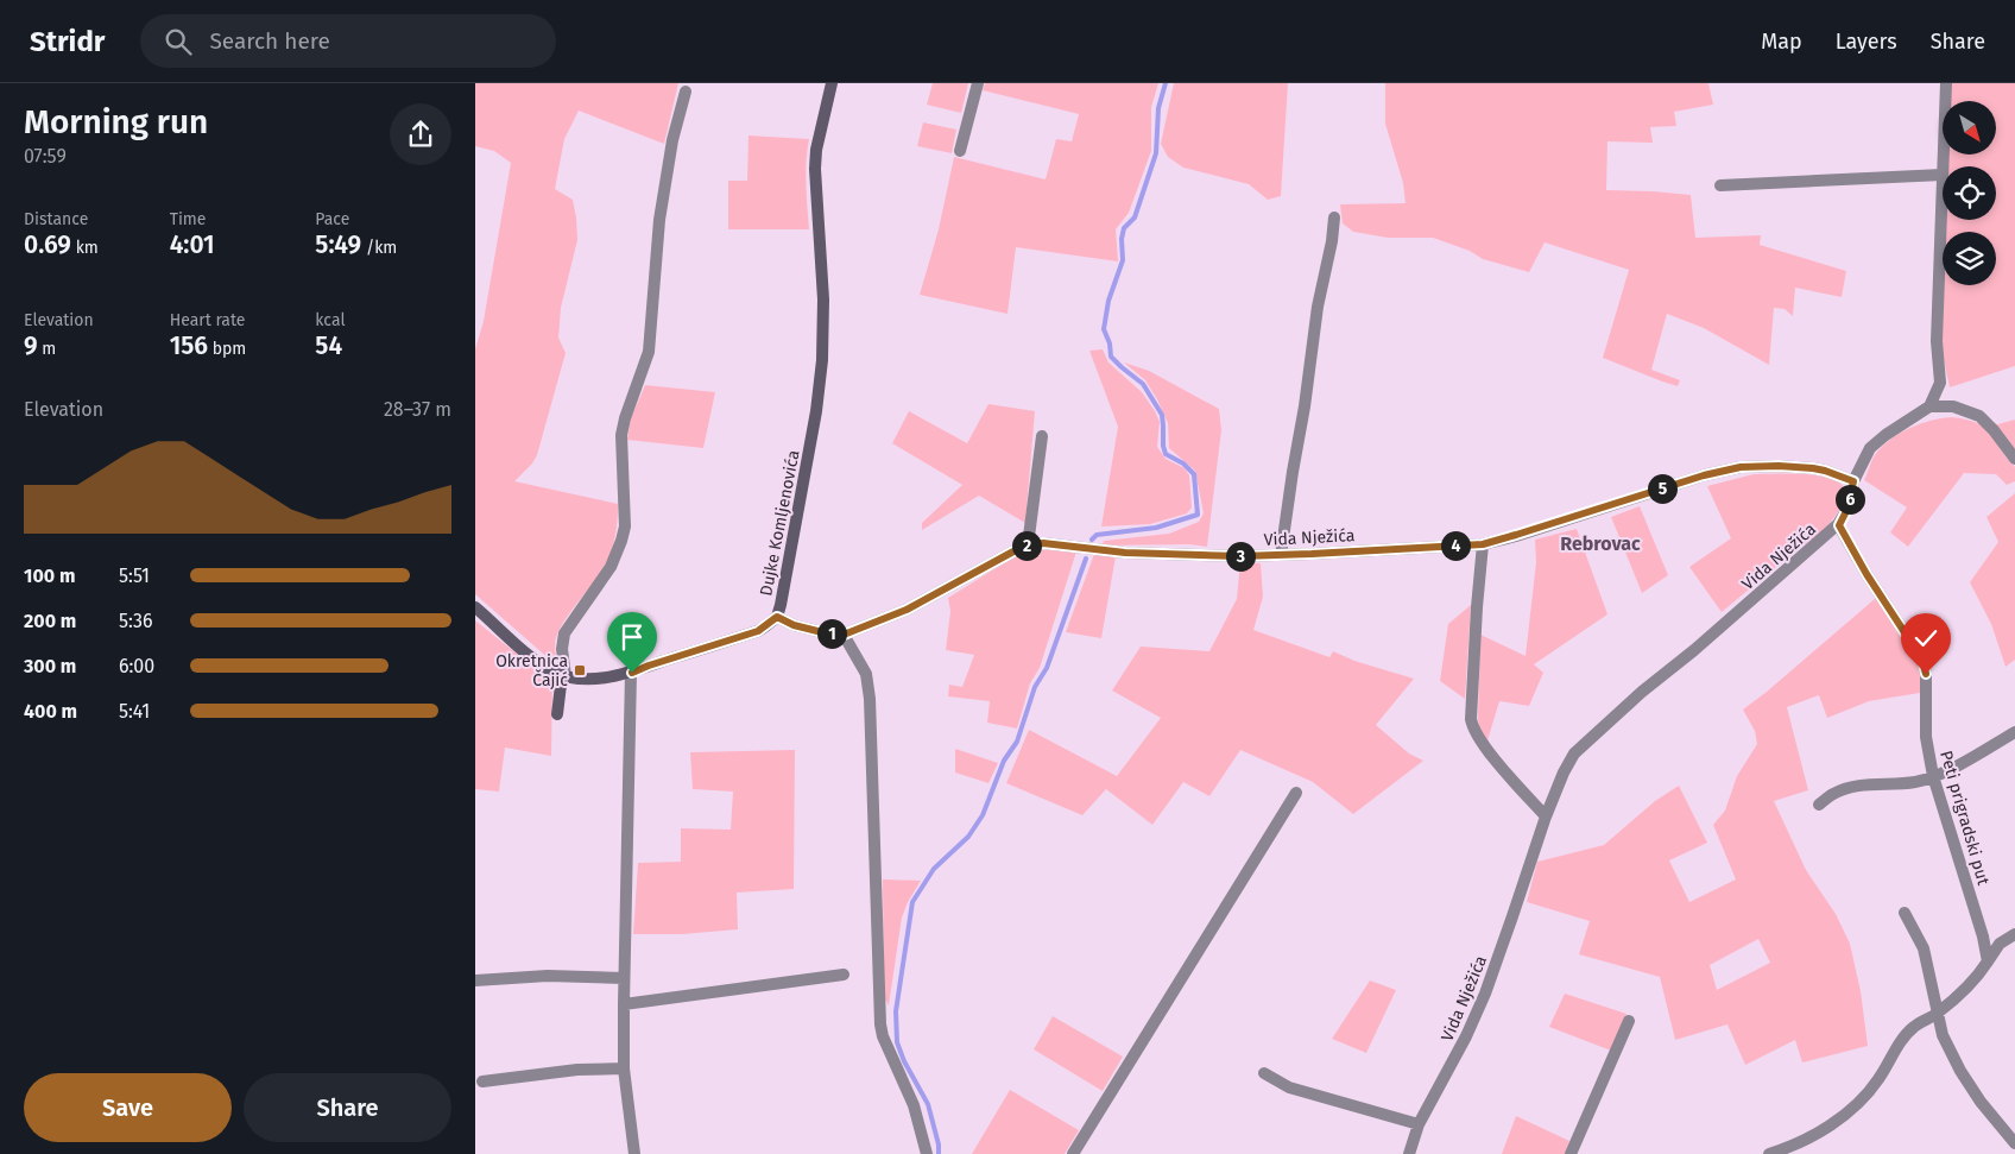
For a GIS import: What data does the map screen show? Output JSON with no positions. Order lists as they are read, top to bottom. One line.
{"streets":{"street":["Dujke Komljenovića","Vida Nježića","Peti prigradski put"]},"crossings":[["Vida Nježića","Peti prigradski put"]],"districts":["Rebrovac"],"places":{"transit":["Okretnica Čajić"]},"north":"bottom right","page":{"header":"Stridr","search":"Search here","nav":["Map","Layers","Share"],"heading":["Morning run","07:59"],"stats":[["Distance","0.69 km"],["Time","4:01"],["Pace","5:49 /km"],["Elevation","9 m"],["Heart rate","156 bpm"],["kcal","54"]],"chart":["Elevation","28–37 m"],"pins":["5","6","2","4","3","1"],"list":[{"name":"100 m","note":"5:51"},{"name":"200 m","note":"5:36"},{"name":"300 m","note":"6:00"},{"name":"400 m","note":"5:41"}],"buttons":["Save","Share"]}}
